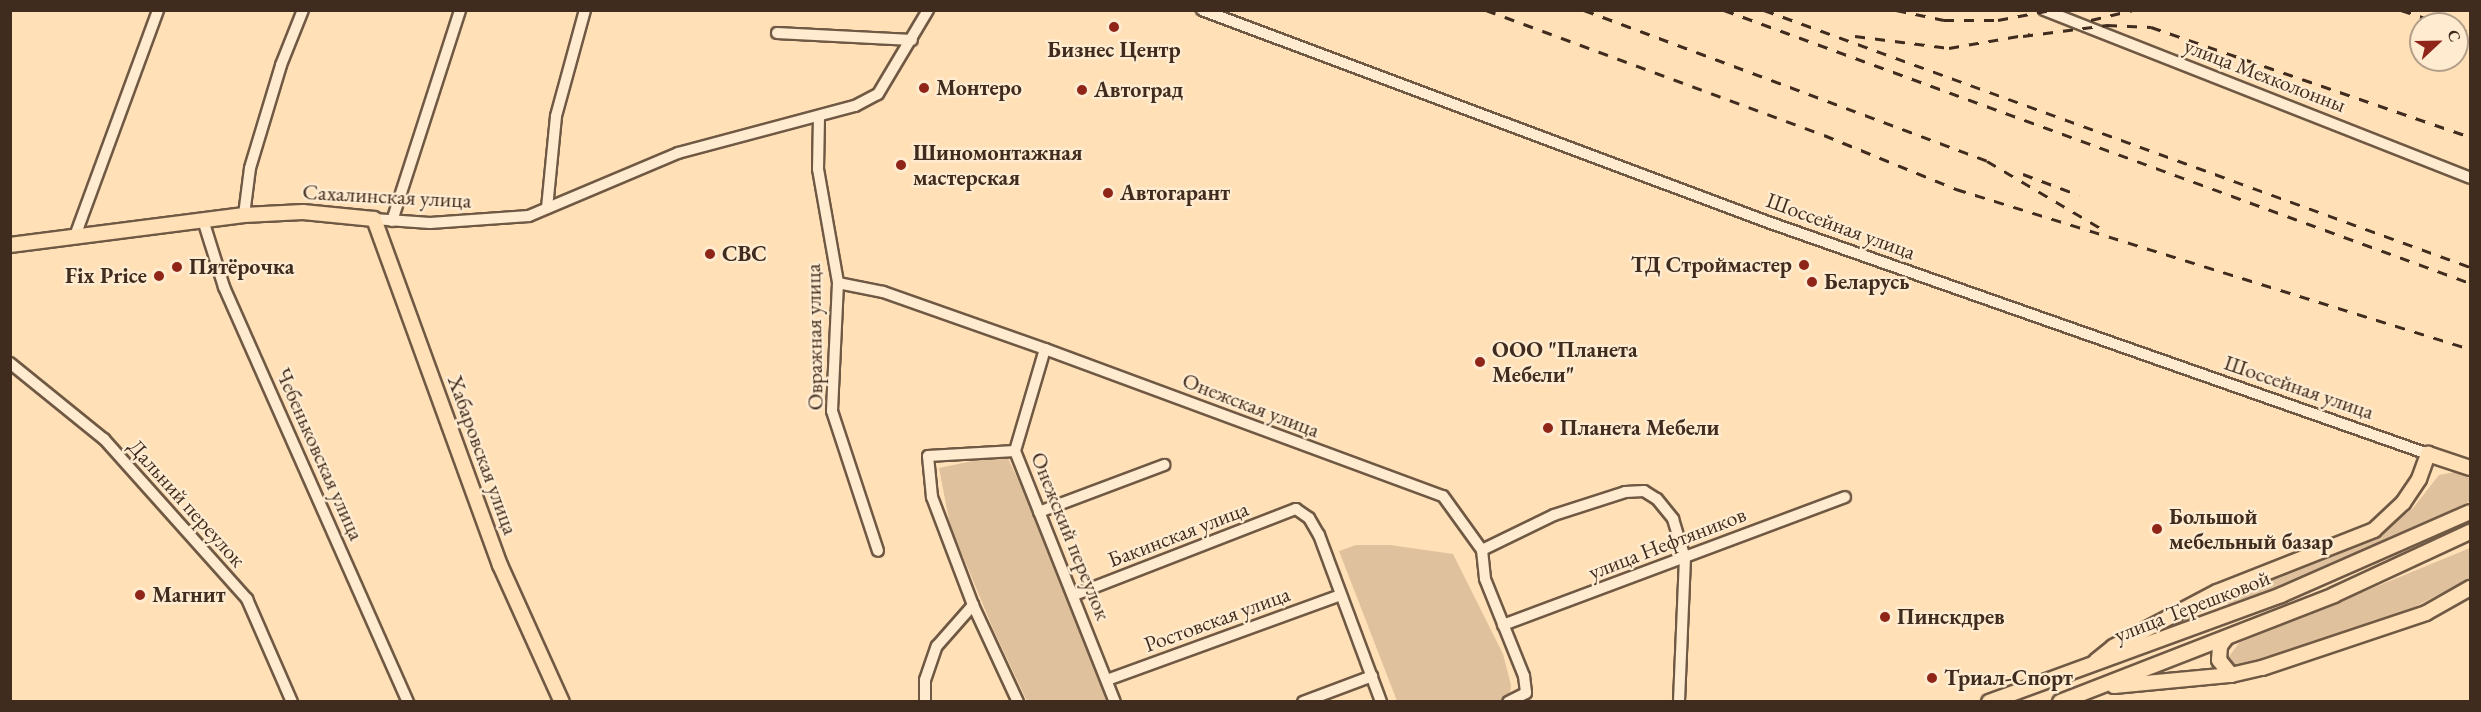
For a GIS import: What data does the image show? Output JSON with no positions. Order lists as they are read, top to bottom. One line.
{"streets":{"main road":["Сахалинская улица","Шоссейная улица","Хабаровская улица","улица Терешковой"],"street":["улица Мехколонны","Овражная улица","Онежская улица","Чебеньковская улица","Дальний переулок","Бакинская улица","Онежский переулок","улица Нефтяников","Ростовская улица"]},"crossings":[["Сахалинская улица","Овражная улица"],["Сахалинская улица","Чебеньковская улица"],["Сахалинская улица","Хабаровская улица"],["Овражная улица","Онежская улица"],["Онежская улица","Онежский переулок"],["Онежская улица","улица Нефтяников"],["Бакинская улица","Онежский переулок"],["Бакинская улица","Ростовская улица"],["Онежский переулок","Ростовская улица"]],"places":["Бизнес Центр","Монтеро","Автоград","Шиномонтажная мастерская","Автогарант","СВС","ТД Строймастер","Пятёрочка","Fix Price","Беларусь","ООО \"Планета Мебели\"","Планета Мебели","Большой мебельный базар","Магнит","Пинскдрев","Триал-Спорт"],"north":"right"}
